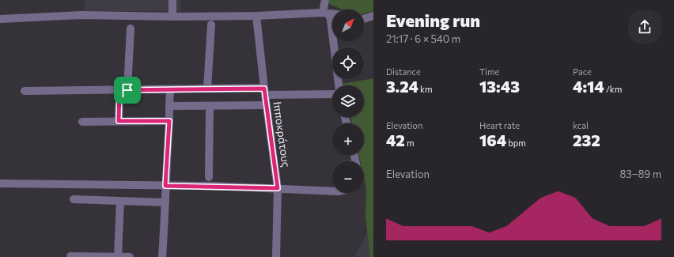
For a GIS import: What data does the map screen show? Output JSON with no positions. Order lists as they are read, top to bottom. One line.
{"streets":{"street":["Ιπποκράτους"]},"north":"top right","page":{"heading":["Evening run","21:17 · 6 × 540 m"],"map_buttons":["+","−"],"stats":[["Distance","3.24 km"],["Time","13:43"],["Pace","4:14 /km"],["Elevation","42 m"],["Heart rate","164 bpm"],["kcal","232"]],"chart":["Elevation","83–89 m"]}}
